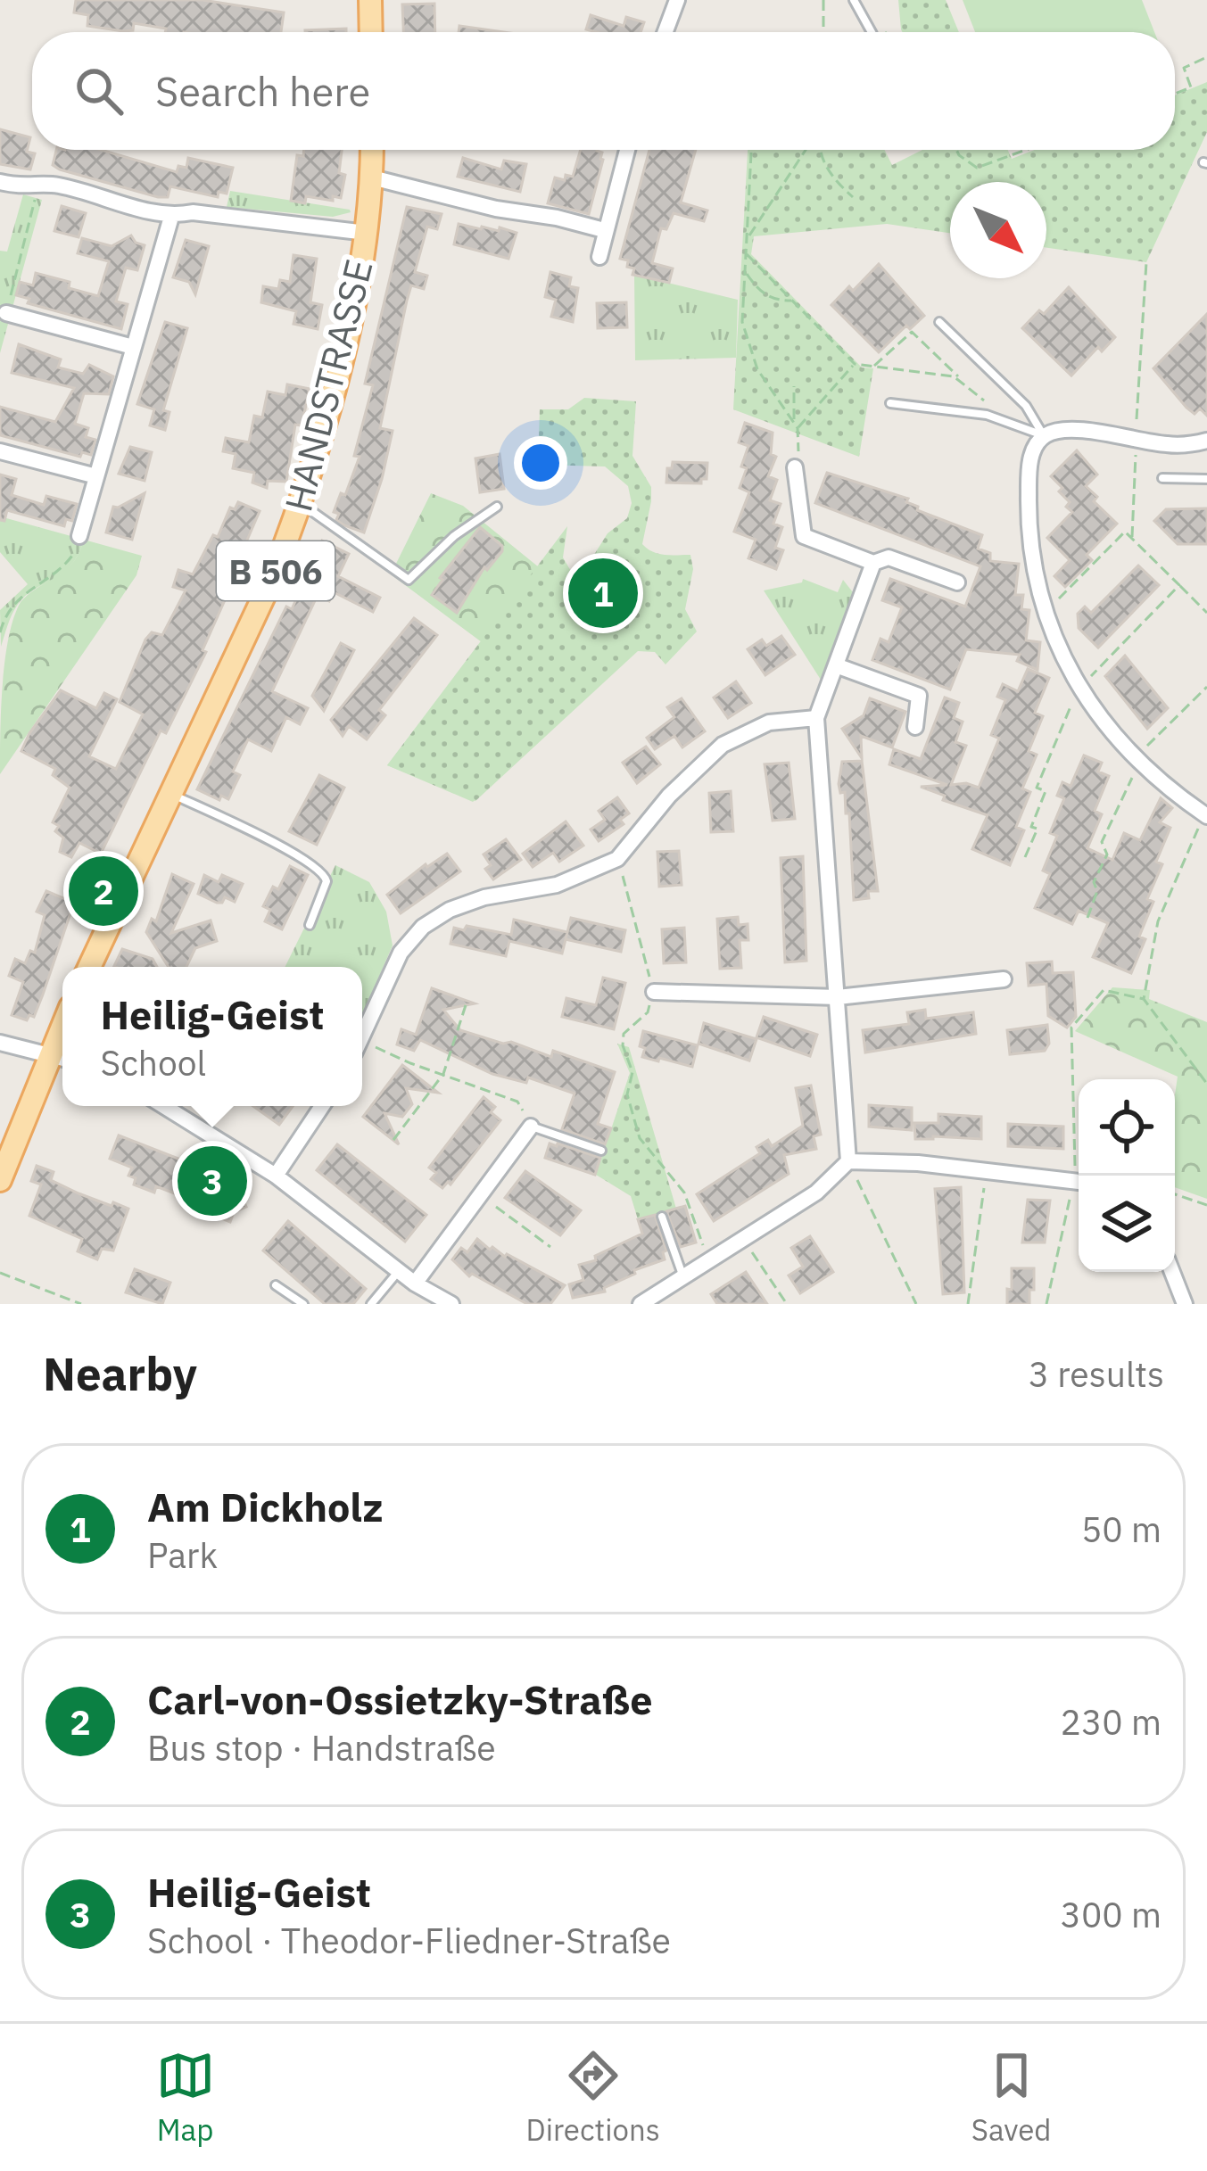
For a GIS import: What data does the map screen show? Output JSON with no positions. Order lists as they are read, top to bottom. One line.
{"streets":{"main road":["HANDSTRASSE","B 506"]},"north":"bottom right","page":{"search":"Search here","pins":["1","2","3"],"popup":["Heilig-Geist","School"],"heading":["Nearby","3 results"],"list":[{"mark":"1","name":"Am Dickholz","note":"Park","value":"50 m"},{"mark":"2","name":"Carl-von-Ossietzky-Straße","note":"Bus stop · Handstraße","value":"230 m"},{"mark":"3","name":"Heilig-Geist","note":"School · Theodor-Fliedner-Straße","value":"300 m"}],"nav":["Map","Directions","Saved"]}}
